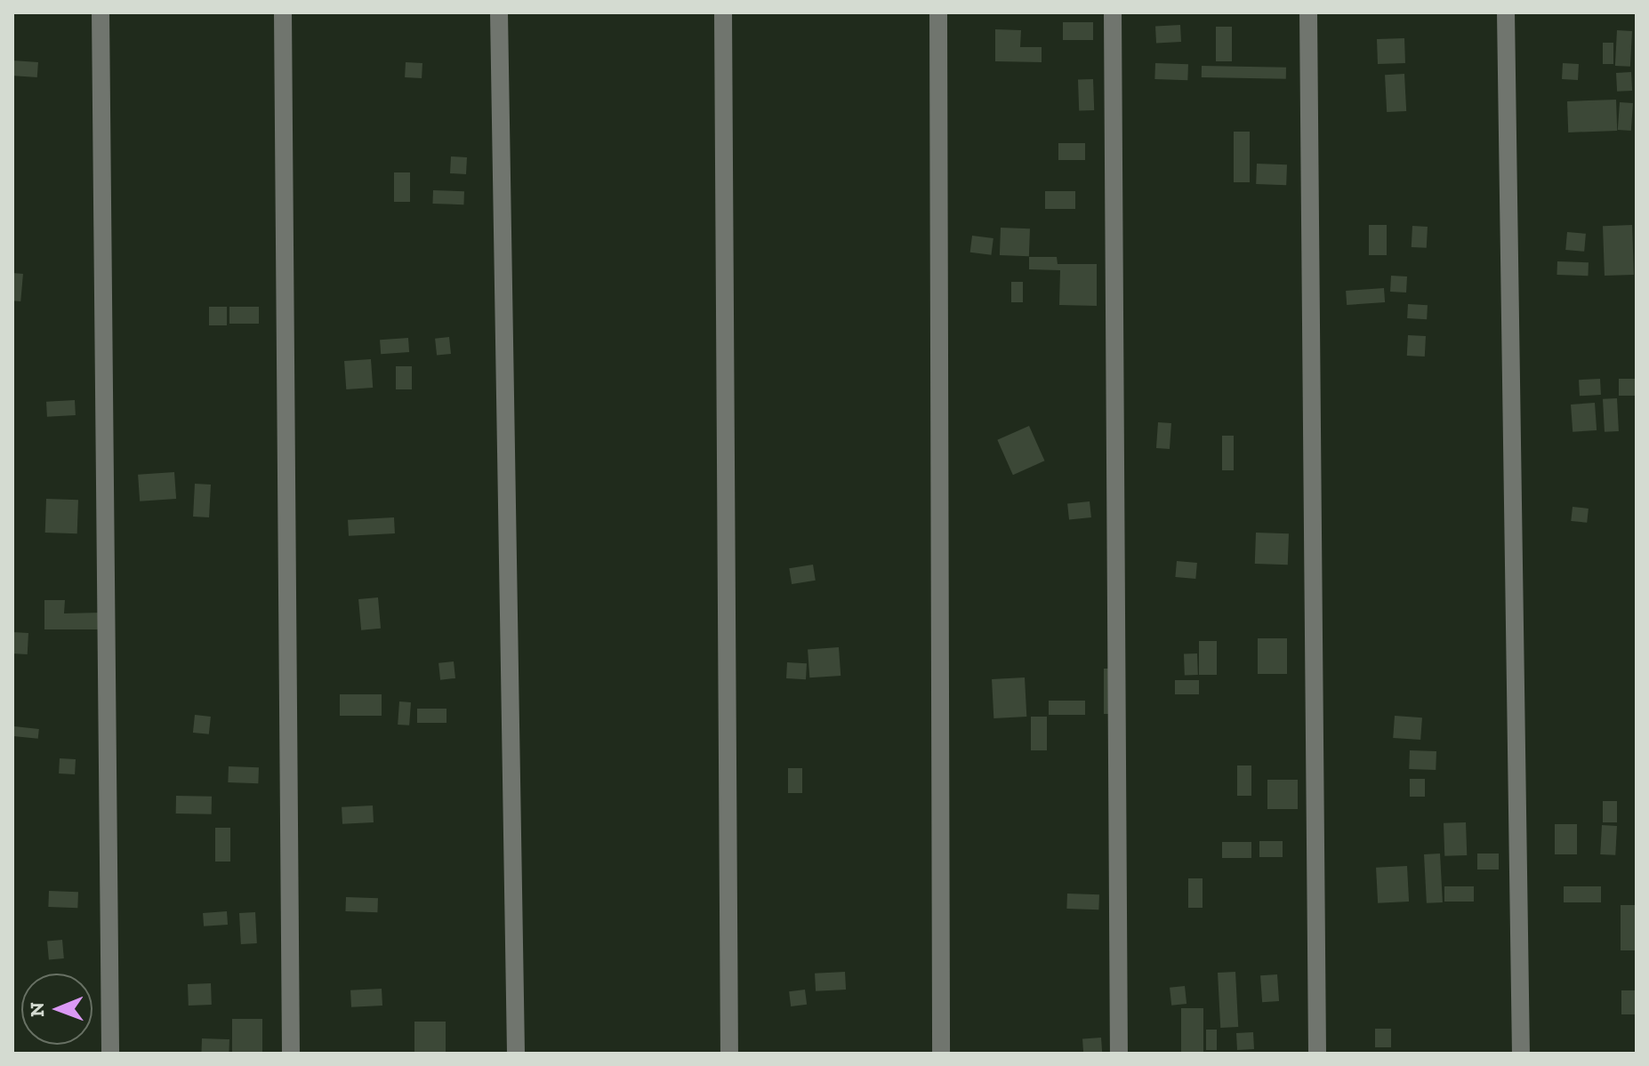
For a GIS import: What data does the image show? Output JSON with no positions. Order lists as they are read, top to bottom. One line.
{"north":"left"}
